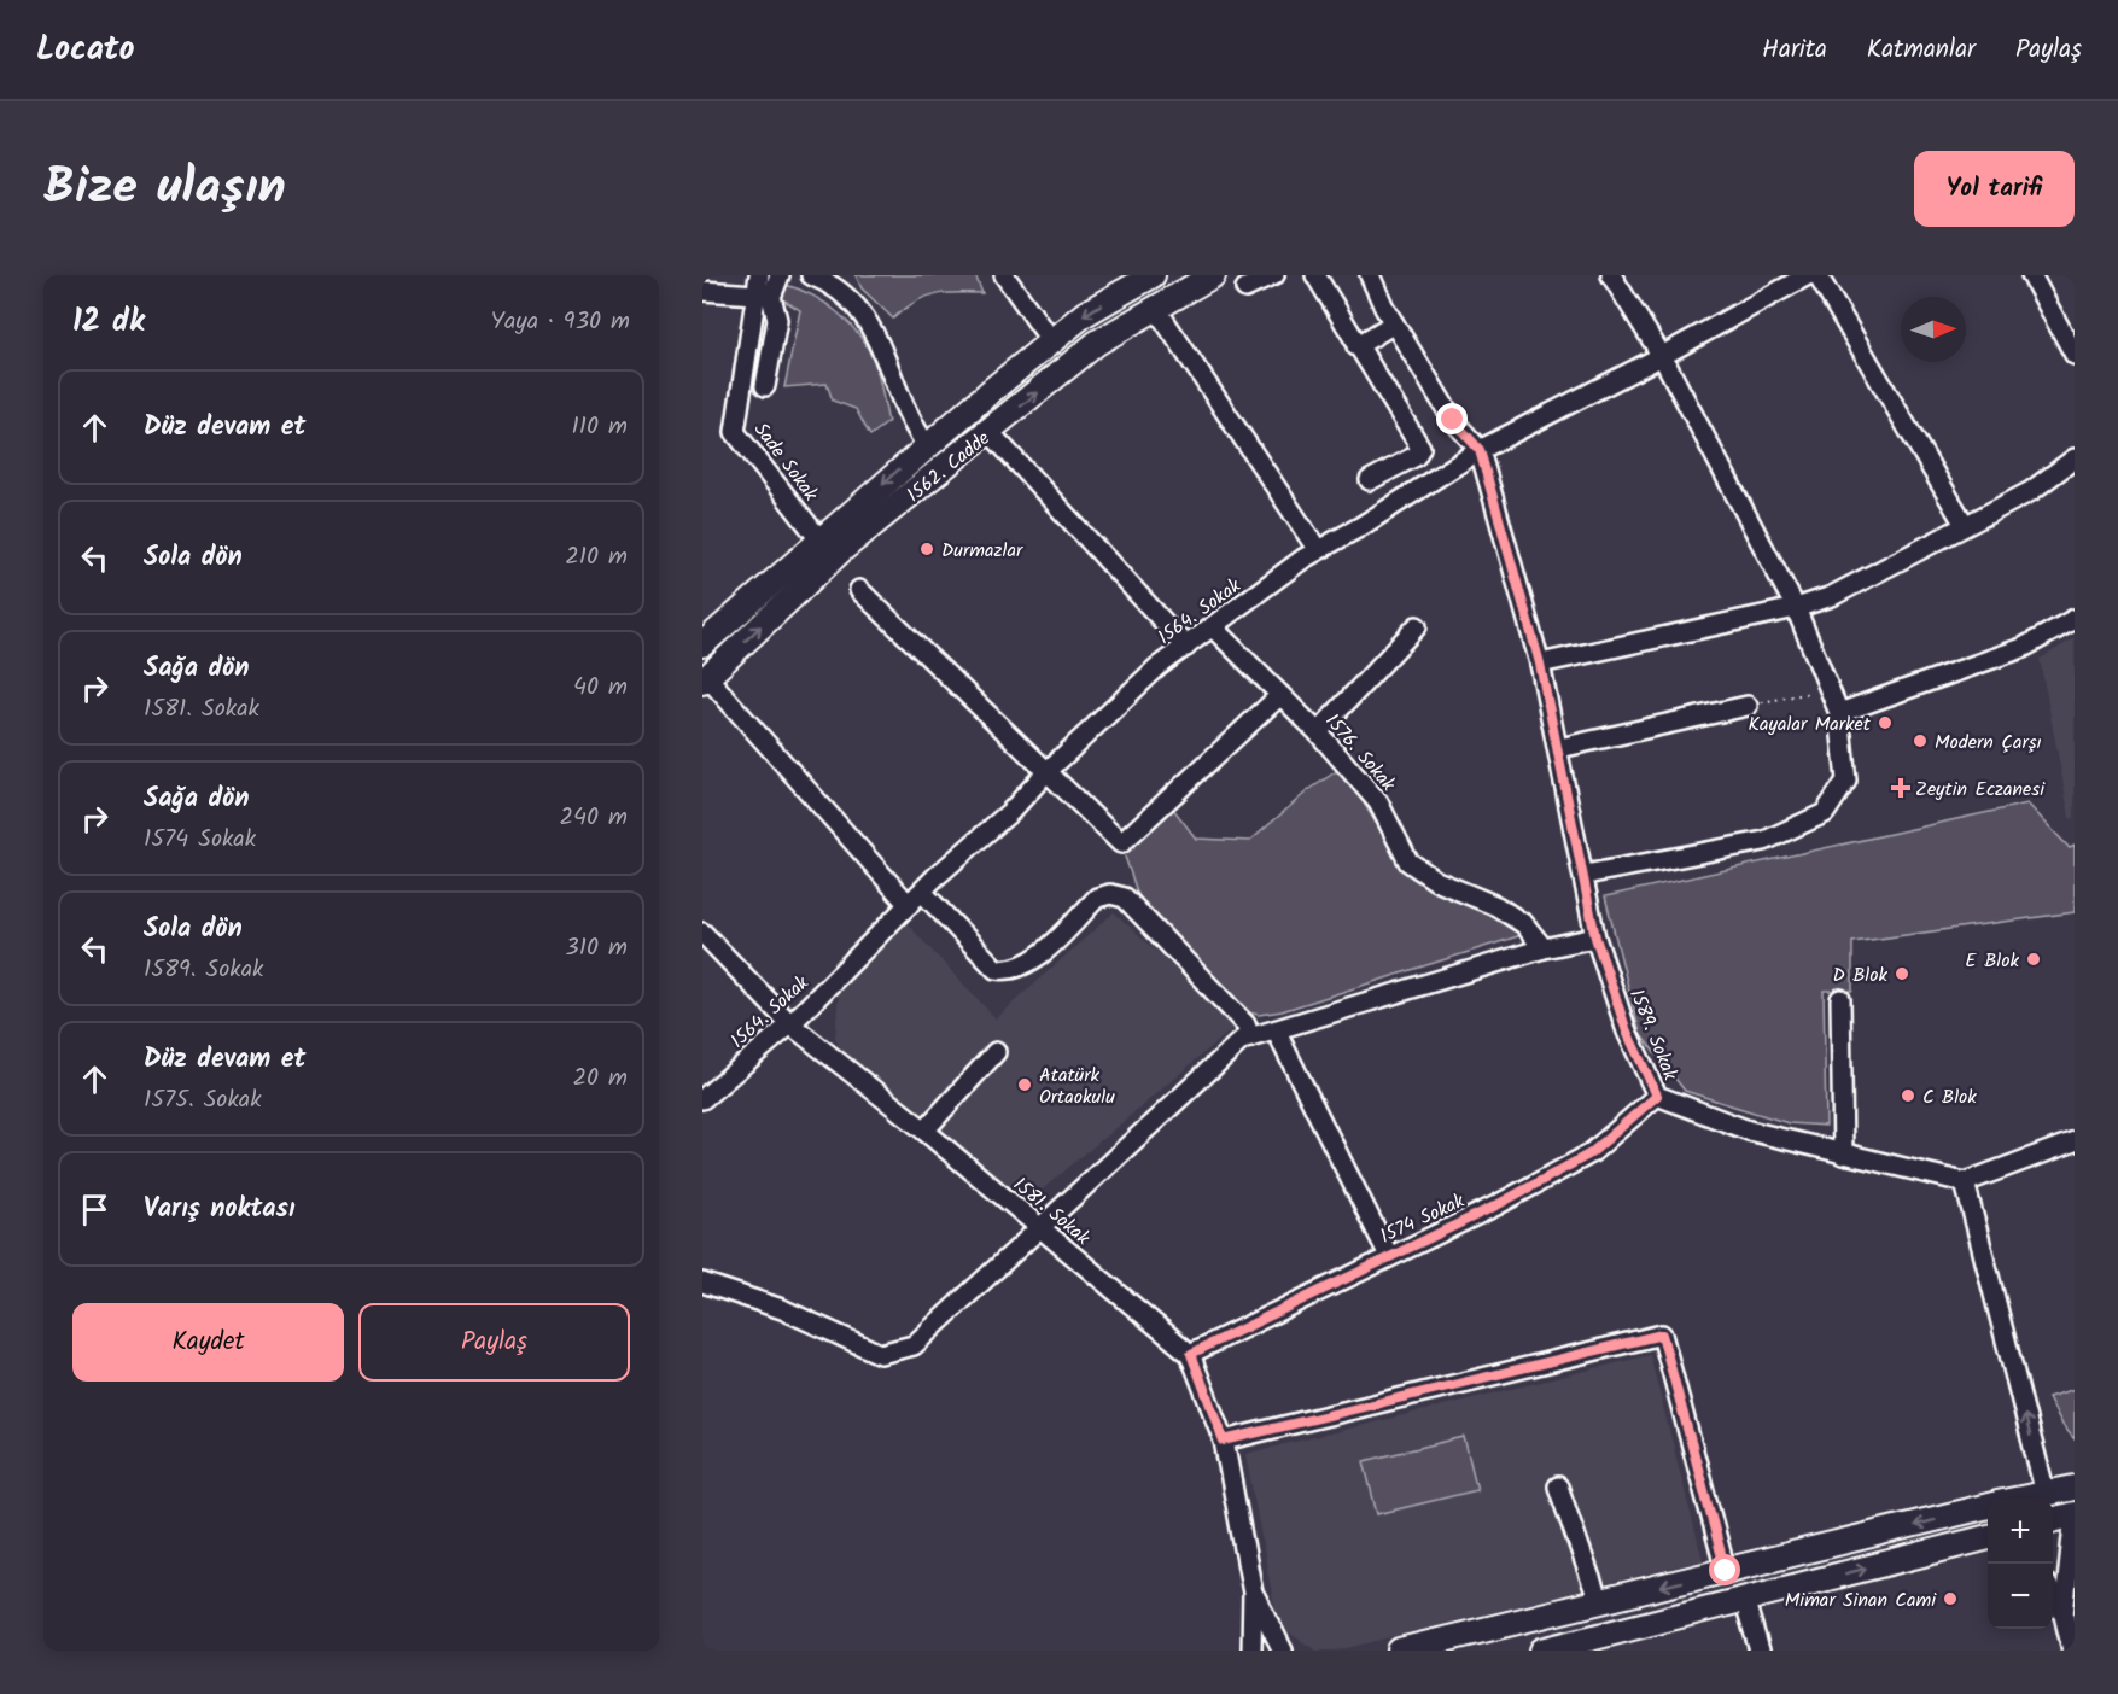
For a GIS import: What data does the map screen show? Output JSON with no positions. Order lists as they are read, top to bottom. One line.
{"streets":{"main road":["1562. Cadde"],"street":["Sade Sokak","1564. Sokak","1576. Sokak","1589. Sokak","1581. Sokak","1574 Sokak"]},"crossings":[["Sade Sokak","1562. Cadde"],["1564. Sokak","1576. Sokak"],["1564. Sokak","1589. Sokak"],["1564. Sokak","1581. Sokak"],["1589. Sokak","1574 Sokak"],["1581. Sokak","1574 Sokak"]],"places":{"other":["Durmazlar","Kayalar Market","Modern Çarşı","E Blok","D Blok","Atatürk Ortaokulu","C Blok","Mimar Sinan Cami"],"health":["Zeytin Eczanesi"]},"north":"right","page":{"header":"Locato","nav":["Harita","Katmanlar","Paylaş"],"title":"Bize ulaşın","buttons":["Yol tarifi",["Kaydet","Paylaş"]],"heading":["12 dk","Yaya · 930 m"],"list":[["Düz devam et","110 m"],["Sola dön","210 m"],["Sağa dön","1581. Sokak","40 m"],["Sağa dön","1574 Sokak","240 m"],["Sola dön","1589. Sokak","310 m"],["Düz devam et","1575. Sokak","20 m"],"Varış noktası"],"map_buttons":["+","−"]}}
